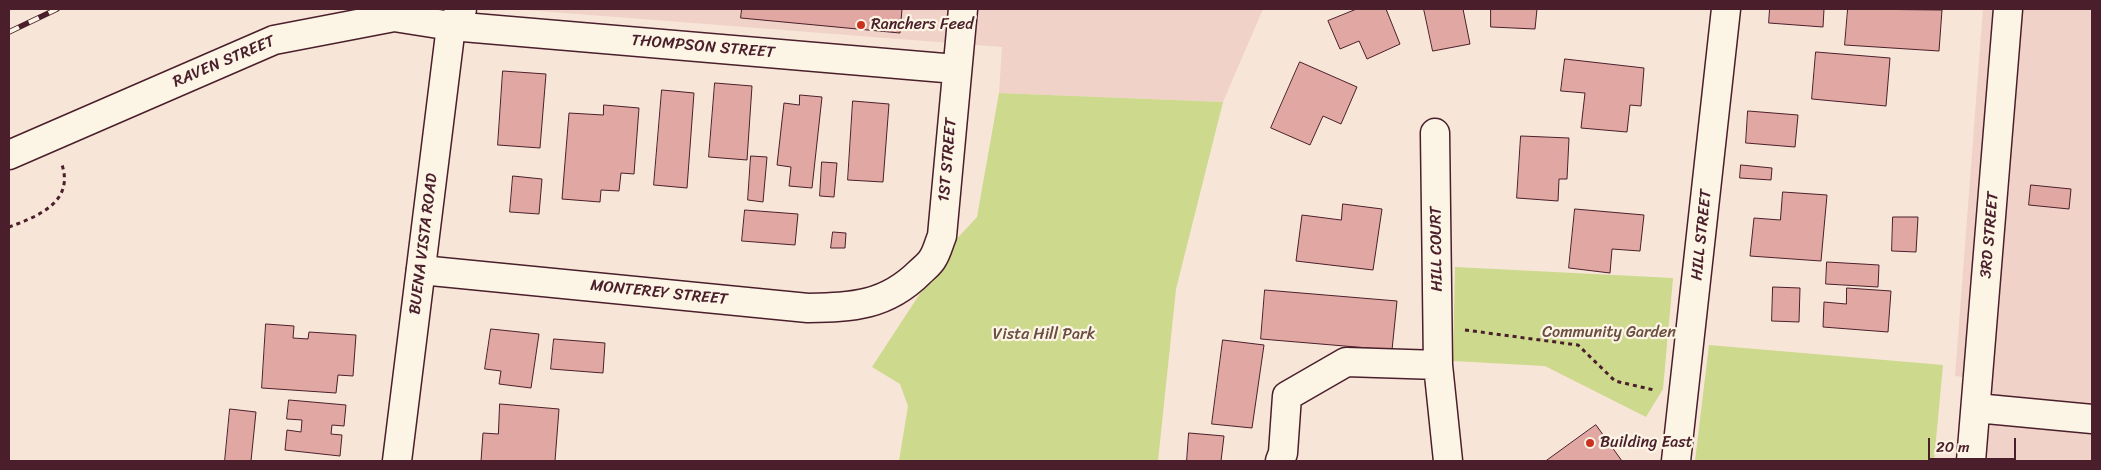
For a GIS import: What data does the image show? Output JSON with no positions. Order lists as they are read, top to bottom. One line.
{"streets":{"street":["THOMPSON STREET","RAVEN STREET","1ST STREET","HILL STREET","3RD STREET","BUENA VISTA ROAD","HILL COURT","MONTEREY STREET"]},"crossings":[["THOMPSON STREET","RAVEN STREET"],["THOMPSON STREET","1ST STREET"],["THOMPSON STREET","BUENA VISTA ROAD"],["RAVEN STREET","BUENA VISTA ROAD"],["1ST STREET","MONTEREY STREET"],["BUENA VISTA ROAD","MONTEREY STREET"]],"parks":["Community Garden","Vista Hill Park"],"places":["Ranchers Feed","Building East"],"scale_bar":"20 m"}
